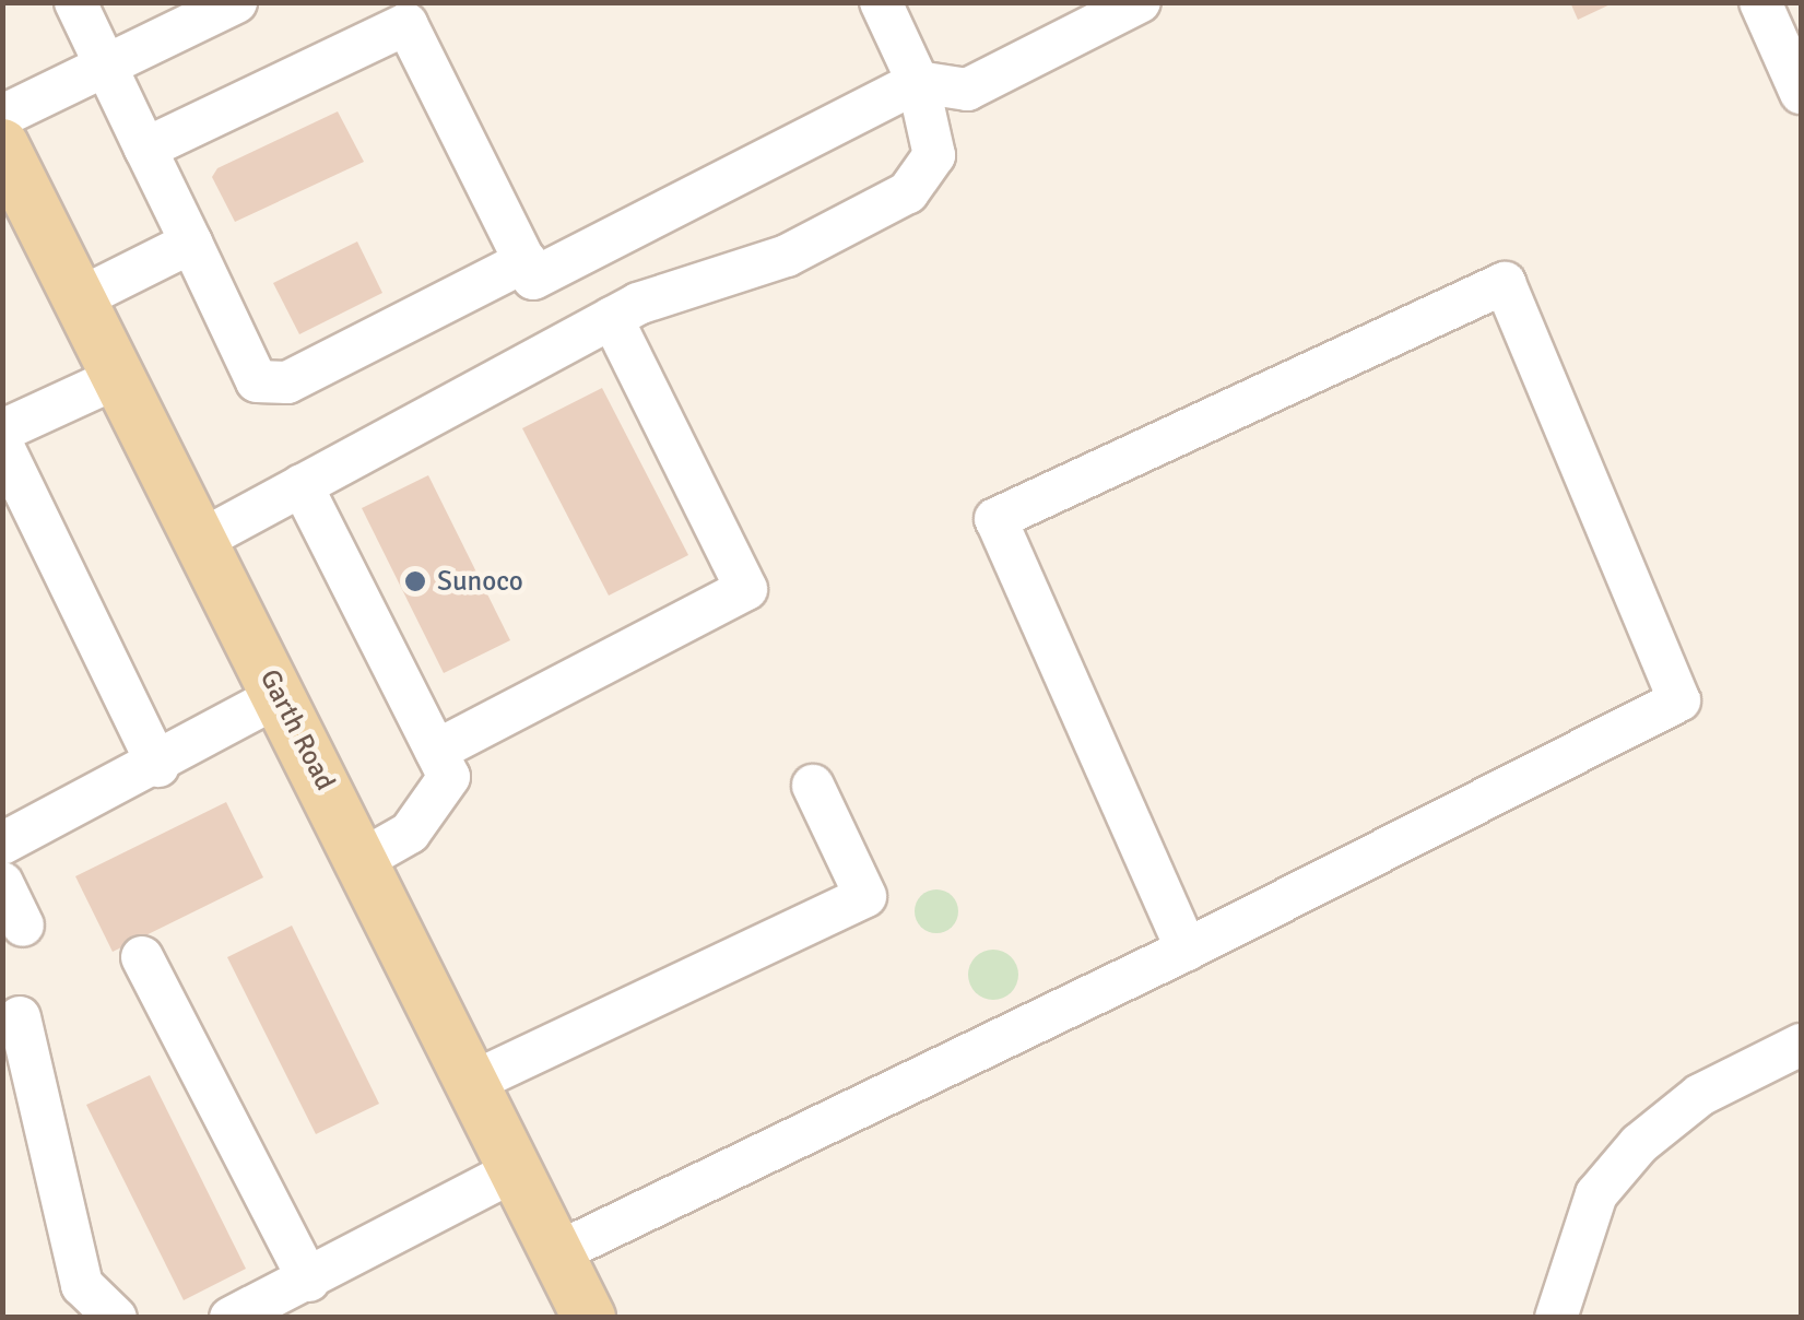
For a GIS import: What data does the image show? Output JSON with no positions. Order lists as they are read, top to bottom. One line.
{"streets":{"main road":["Garth Road"]},"places":["Sunoco"]}
